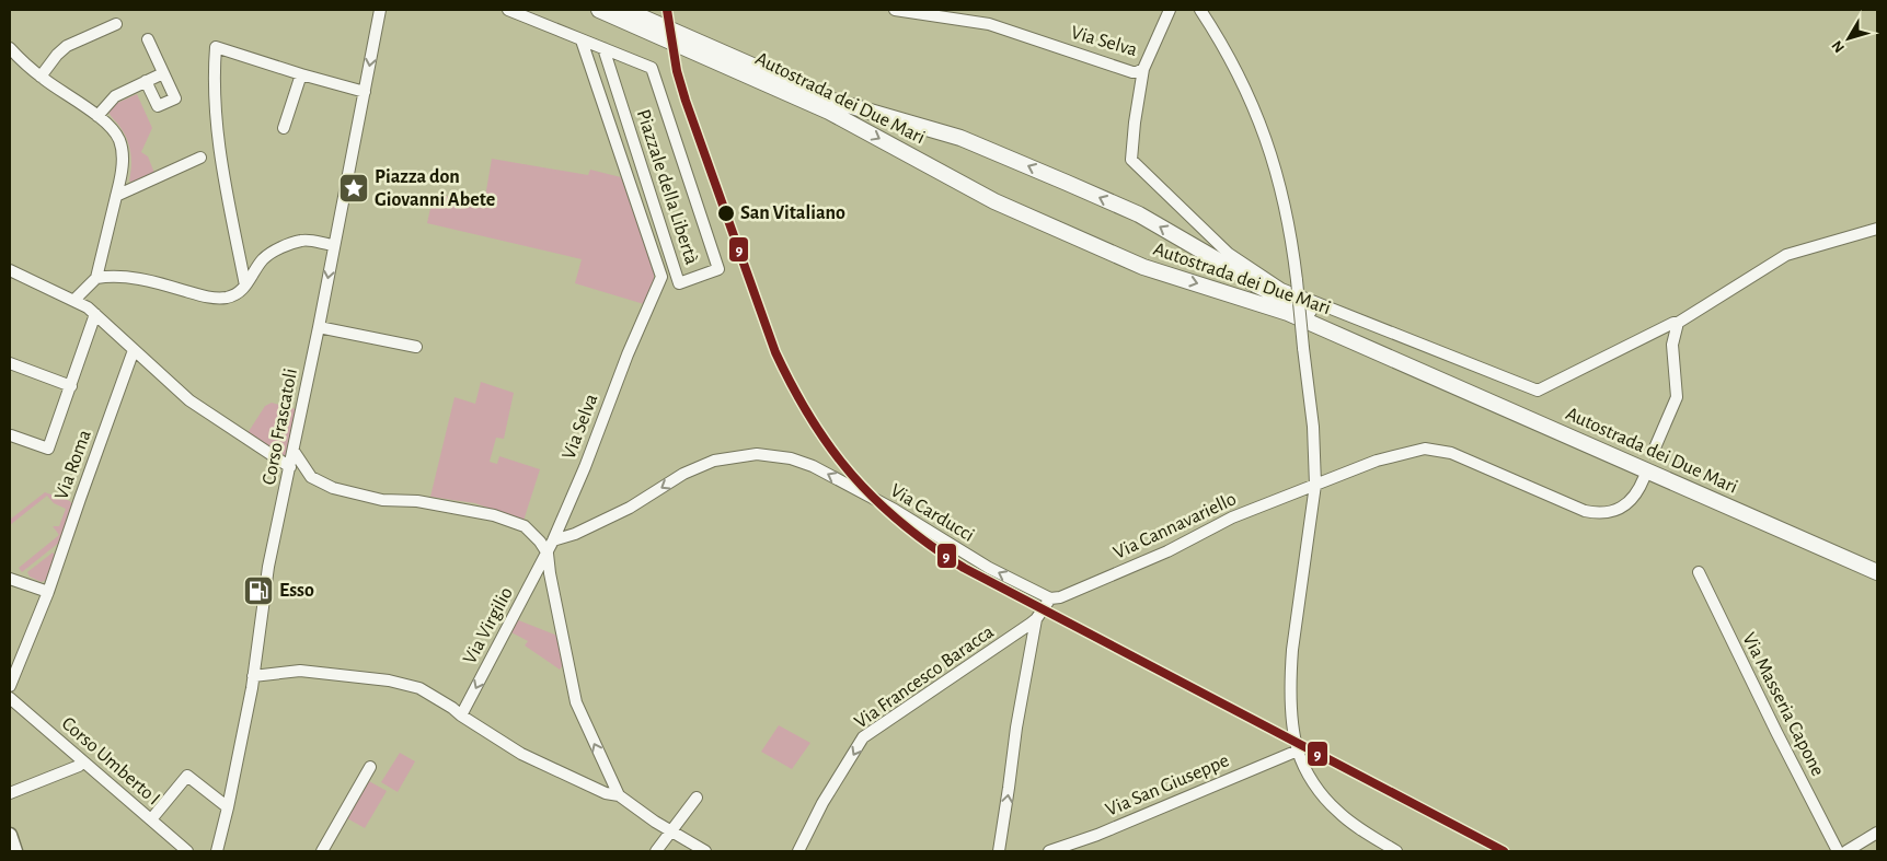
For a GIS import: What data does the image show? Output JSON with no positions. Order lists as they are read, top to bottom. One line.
{"streets":{"highway":["Autostrada dei Due Mari"],"street":["Via Selva","Piazzale della Libertà","Corso Frascatoli","Via Roma","Via Carducci","Via Cannavariello","Via Virgilio","Via Francesco Baracca","Via Masseria Capone","Corso Umberto I","Via San Giuseppe"]},"crossings":[["Via Selva","Via Carducci"],["Via Selva","Via Virgilio"],["Via Carducci","Via Cannavariello"],["Via Carducci","Via Francesco Baracca"],["Via Cannavariello","Via Francesco Baracca"]],"one_way":["Via Carducci","Via Virgilio","Via Francesco Baracca"],"places":{"place":["Piazza don Giovanni Abete"],"other":["San Vitaliano"],"fuel station":["Esso"]},"lines":["transit line 9"],"north":"bottom left"}
